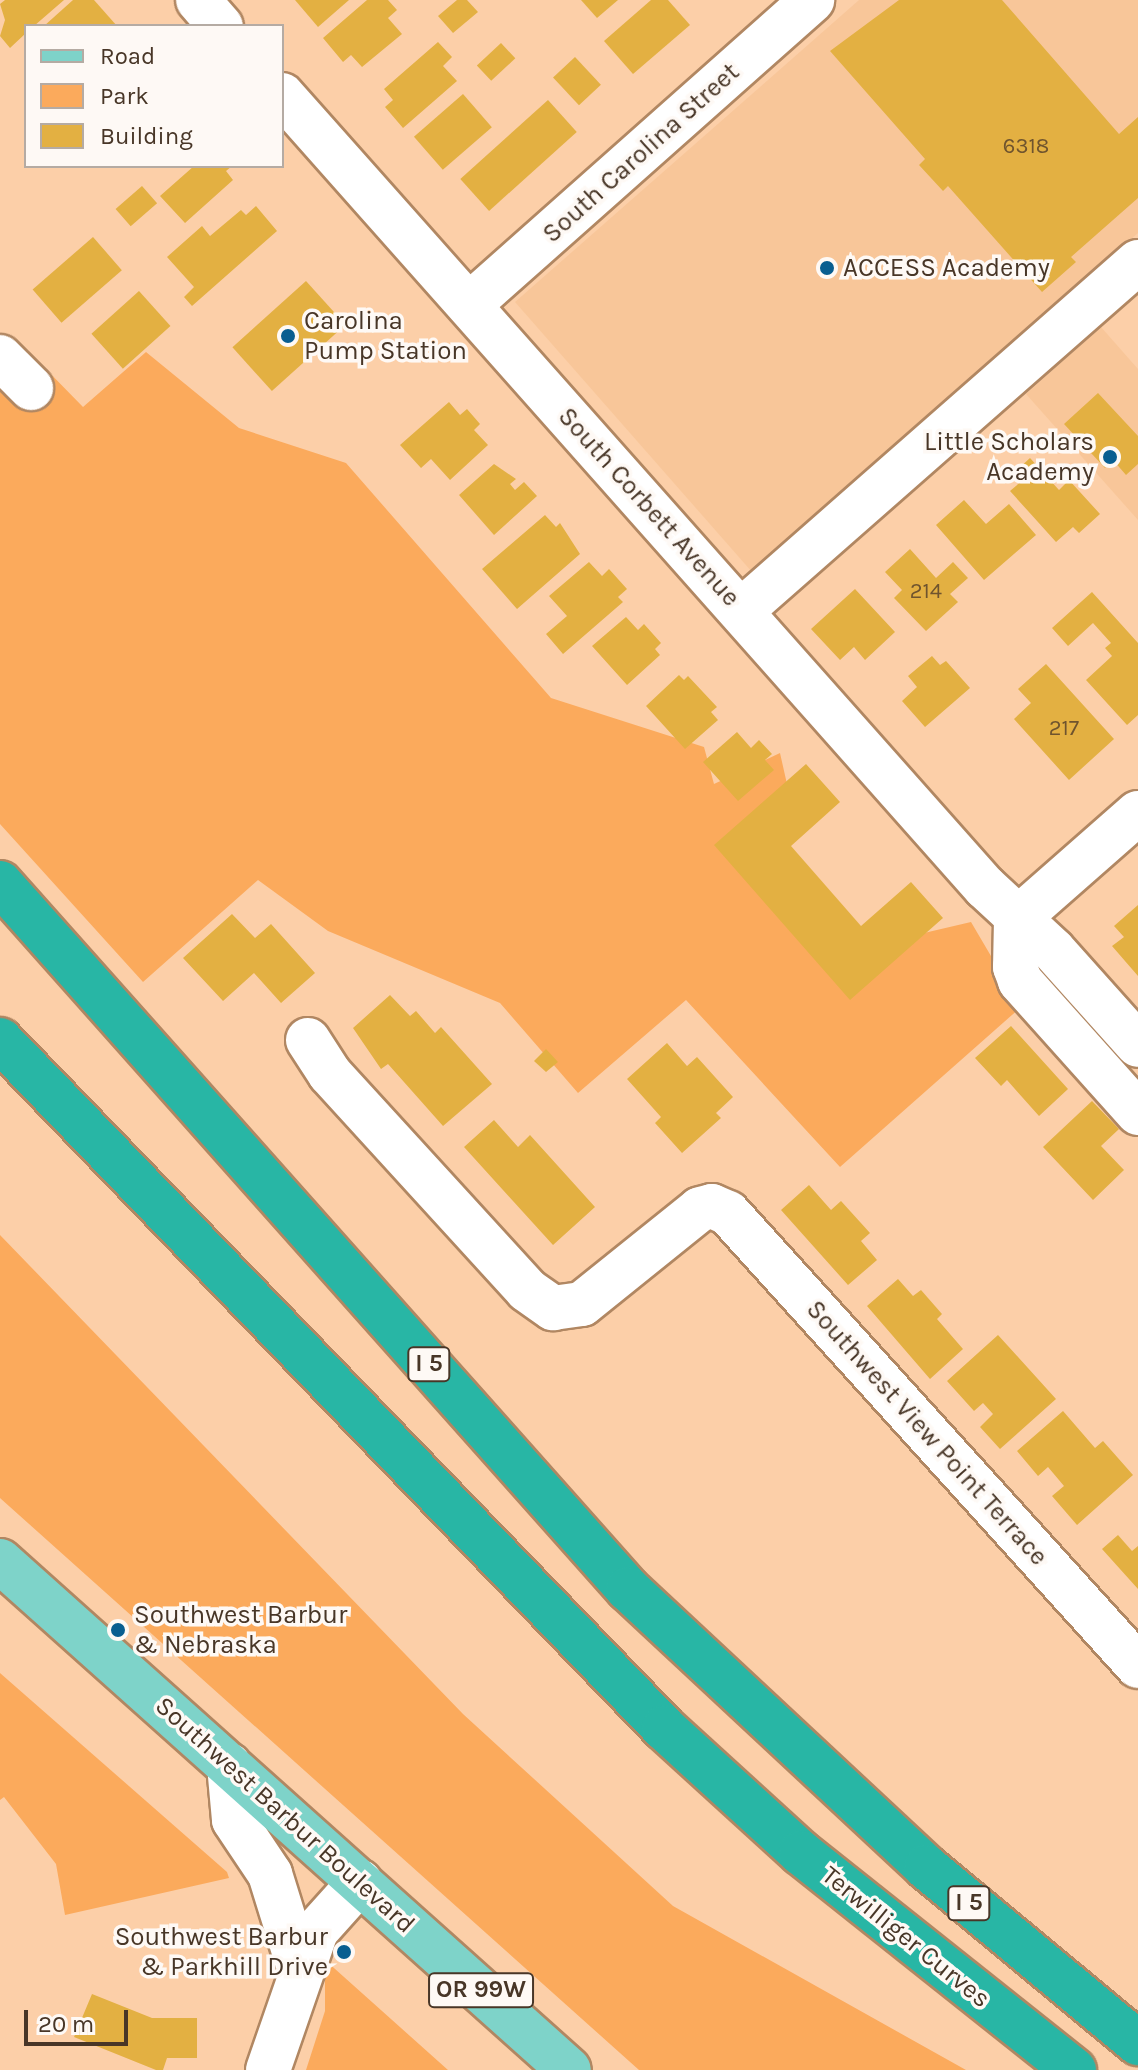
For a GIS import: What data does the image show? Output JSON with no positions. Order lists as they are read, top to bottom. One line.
{"streets":{"highway":["I 5","Terwilliger Curves"],"main road":["Southwest Barbur Boulevard","OR 99W"],"street":["South Carolina Street","South Corbett Avenue","Southwest View Point Terrace"]},"crossings":[["South Carolina Street","South Corbett Avenue"]],"places":["ACCESS Academy","Carolina Pump Station","Little Scholars Academy","Southwest Barbur & Nebraska","Southwest Barbur & Parkhill Drive"],"house_numbers":["6318","214","217"],"legend":["Road","Park","Building"],"scale_bar":"20 m"}
